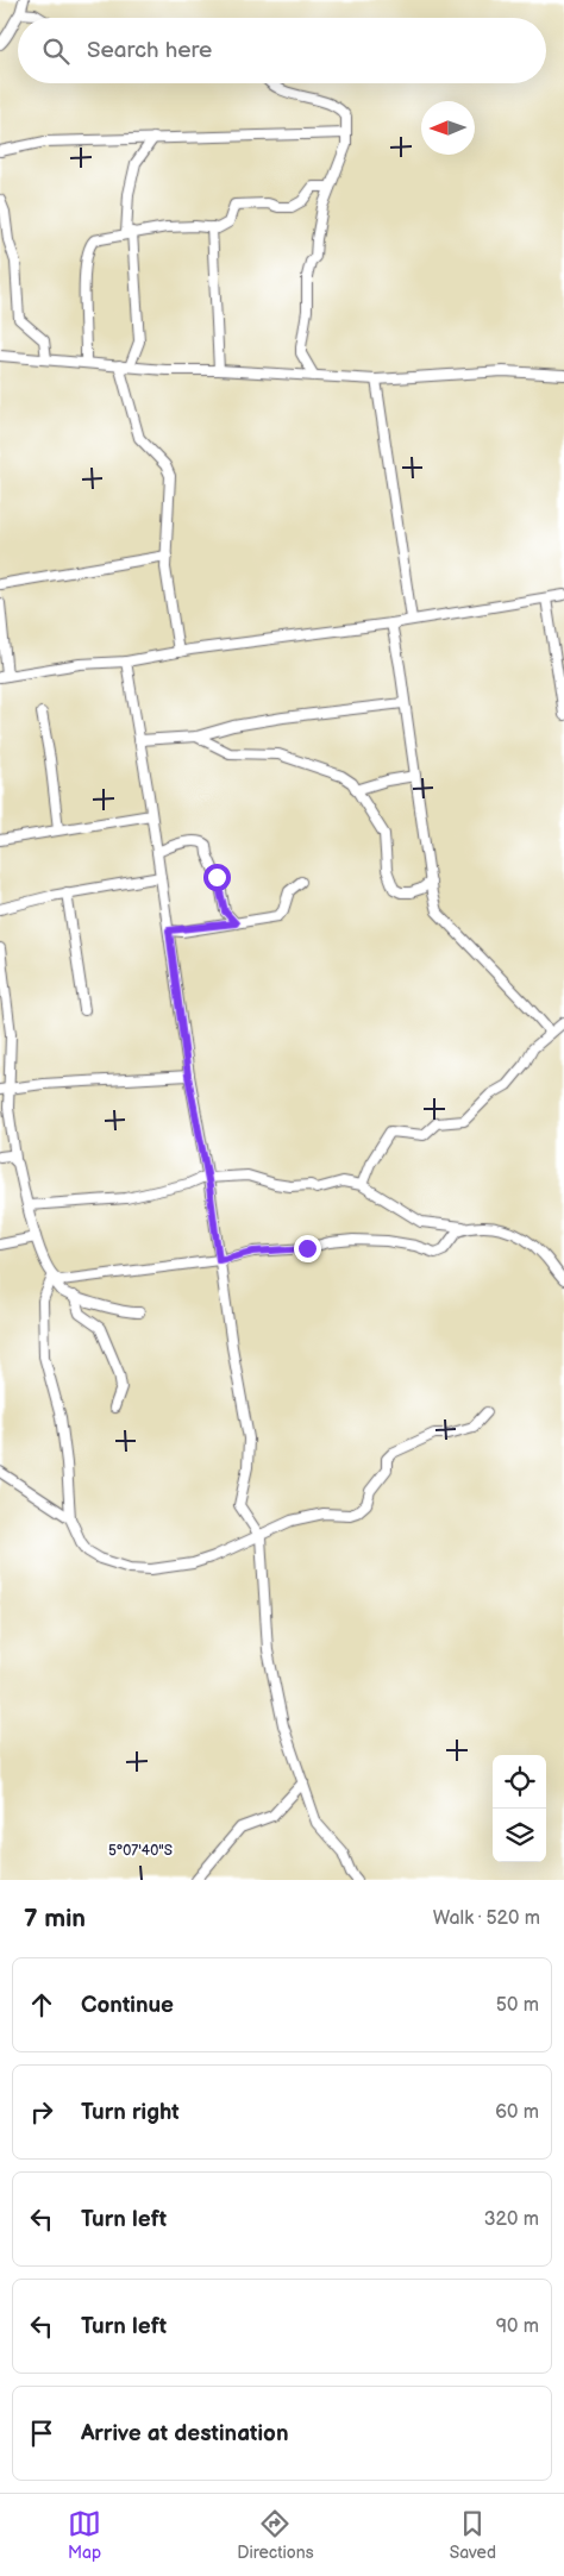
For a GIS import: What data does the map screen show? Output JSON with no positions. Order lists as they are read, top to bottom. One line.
{"north":"left","page":{"search":"Search here","heading":["7 min","Walk · 520 m"],"list":[["Continue","50 m"],["Turn right","60 m"],["Turn left","320 m"],["Turn left","90 m"],"Arrive at destination"],"nav":["Map","Directions","Saved"]},"coordinates":["5°07'40\"S"]}
